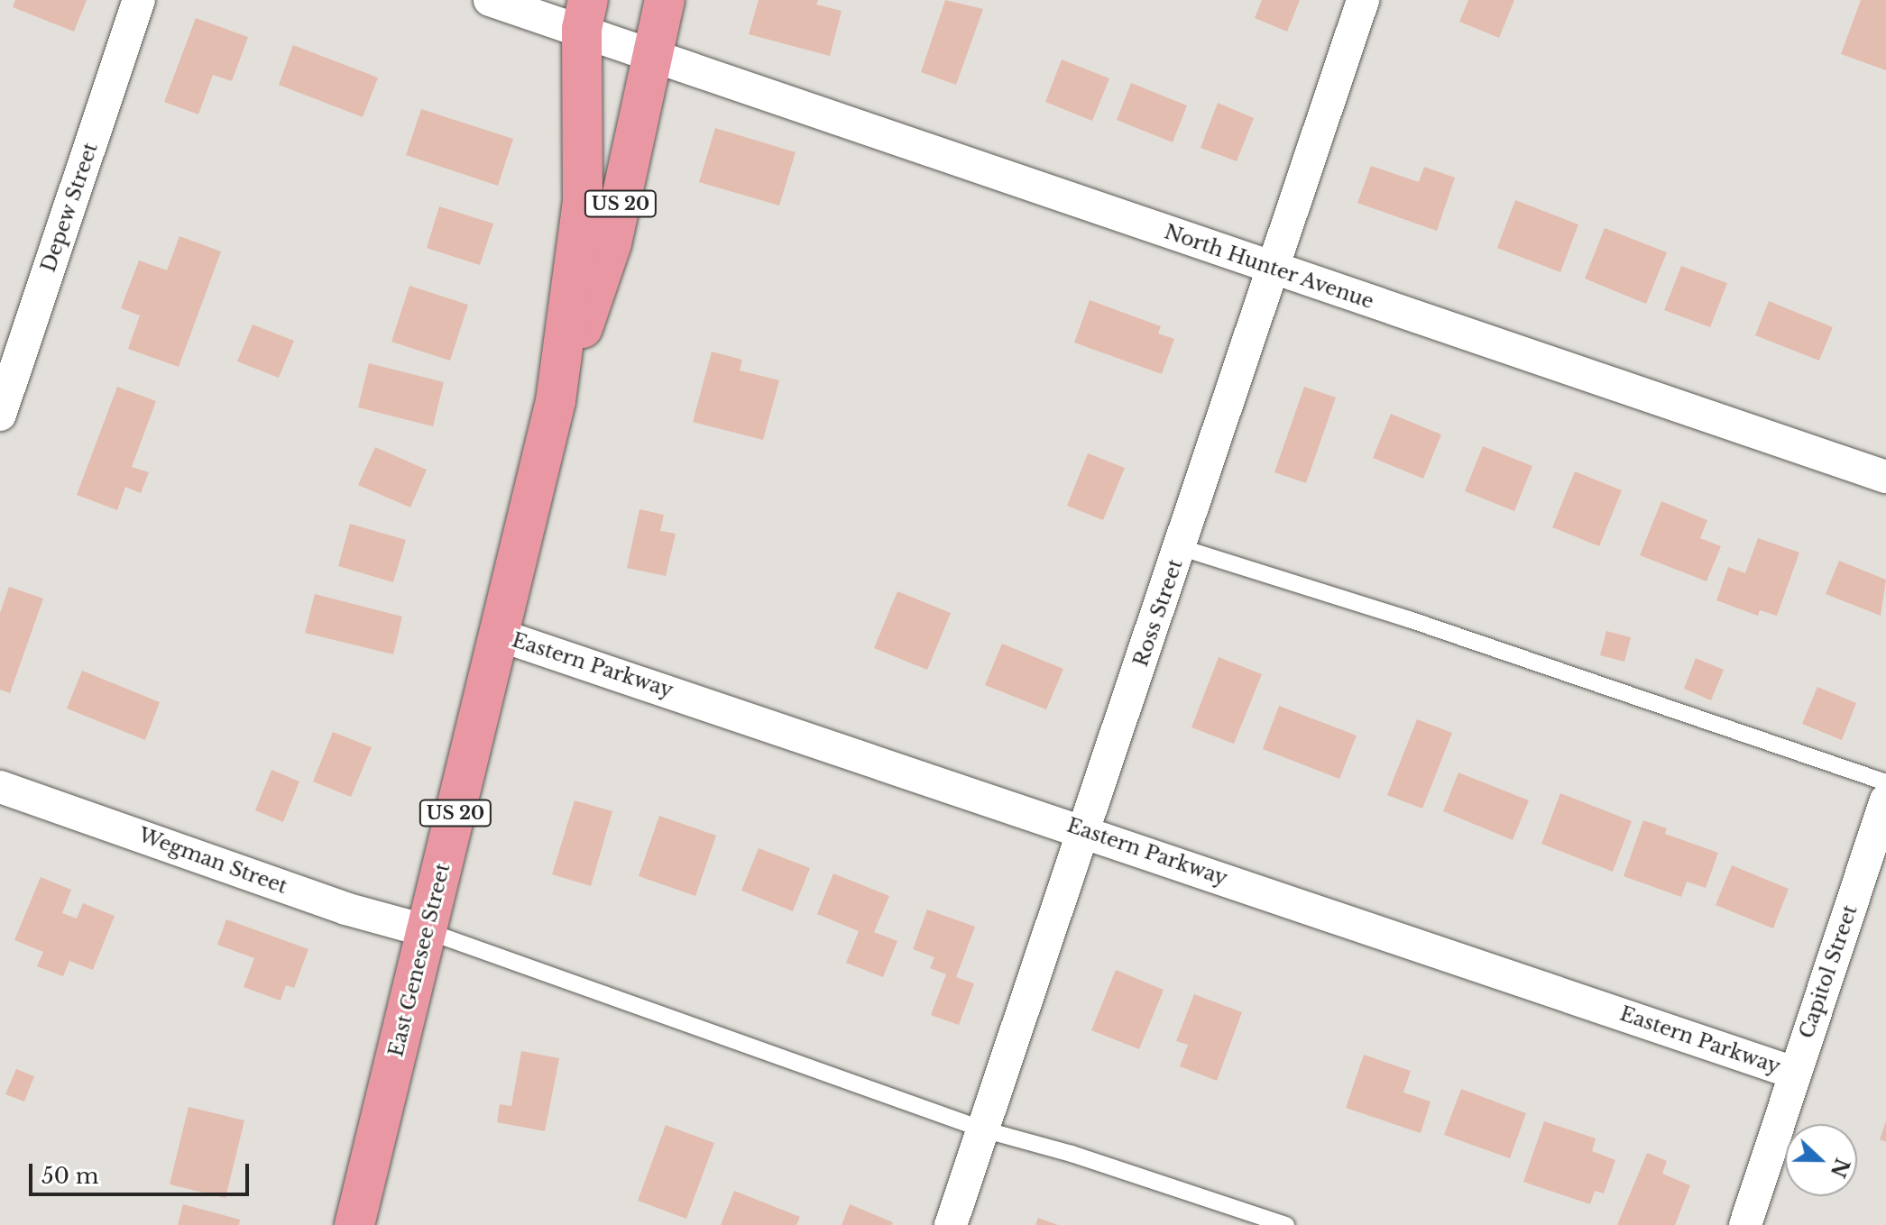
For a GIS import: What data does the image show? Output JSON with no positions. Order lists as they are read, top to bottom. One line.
{"streets":{"highway":["US 20","East Genesee Street"],"street":["Depew Street","North Hunter Avenue","Ross Street","Eastern Parkway","Wegman Street","Capitol Street"]},"crossings":[["North Hunter Avenue","Ross Street"],["North Hunter Avenue","East Genesee Street"],["Ross Street","Eastern Parkway"],["Eastern Parkway","East Genesee Street"],["Eastern Parkway","Capitol Street"],["Wegman Street","East Genesee Street"]],"scale_bar":"50 m","north":"right"}
